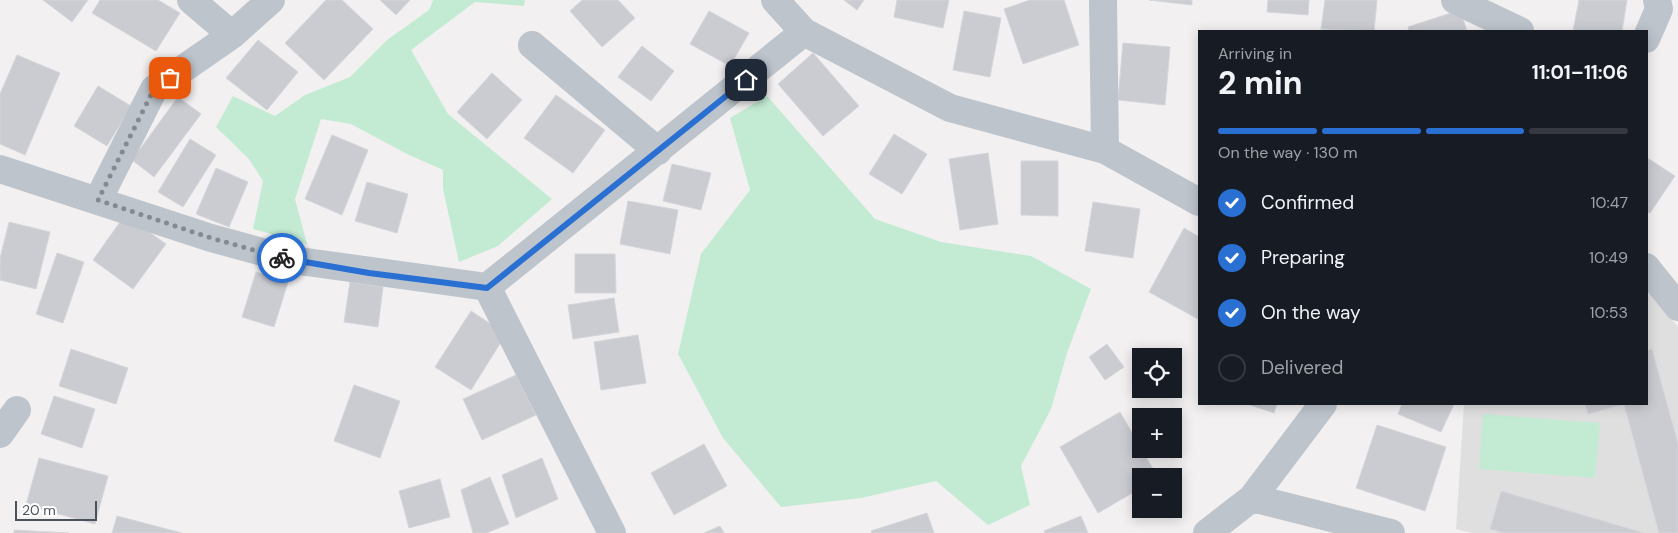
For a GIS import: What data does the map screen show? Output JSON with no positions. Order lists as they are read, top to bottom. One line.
{"scale_bar":"20 m","page":{"heading":["2 min","Arriving in","11:01–11:06"],"bar":"On the way · 130 m","list":[["Confirmed","10:47"],["Preparing","10:49"],["On the way","10:53"],"Delivered"],"map_buttons":["+","−"],"scale":"20 m"}}
